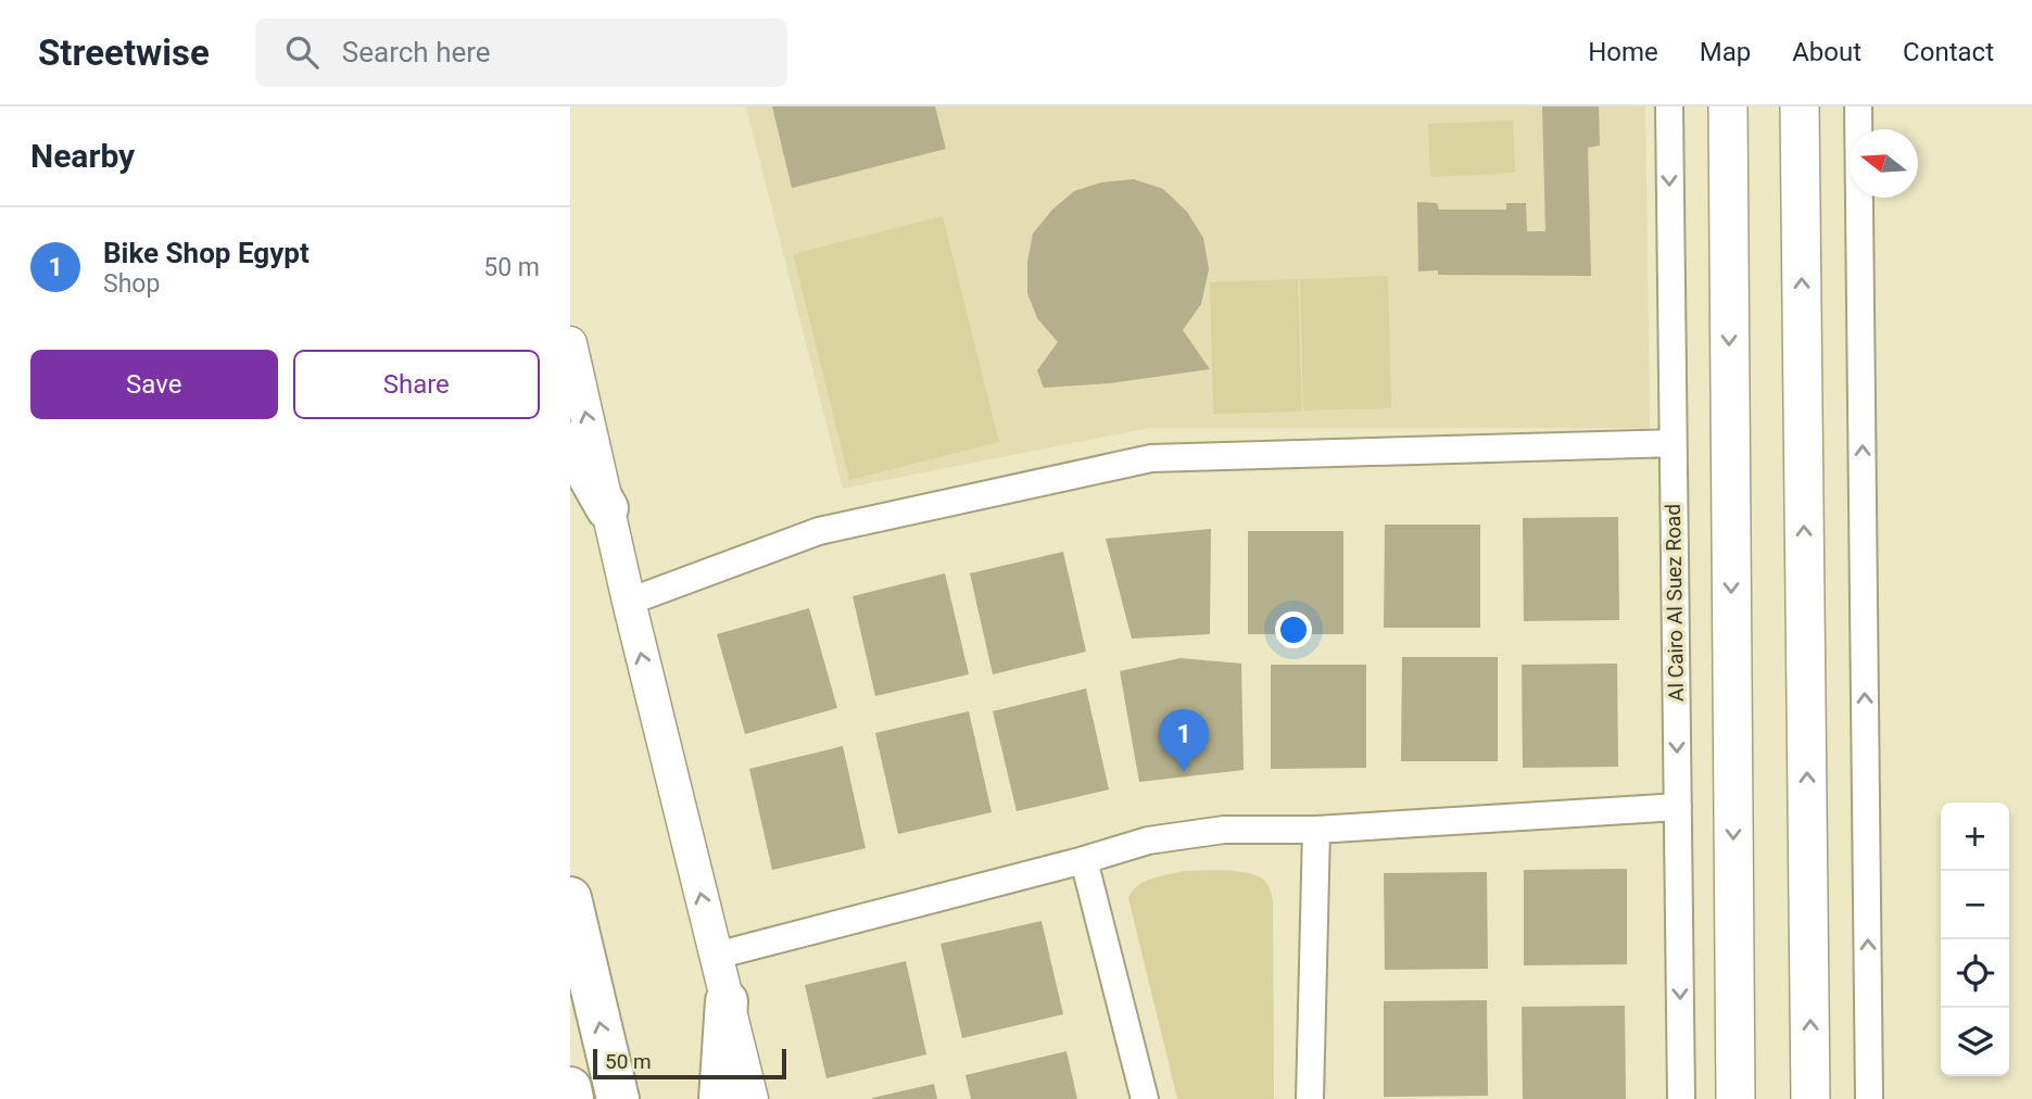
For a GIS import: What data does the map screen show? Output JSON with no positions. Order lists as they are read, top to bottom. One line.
{"streets":{"street":["Al Cairo Al Suez Road"]},"scale_bar":"50 m","north":"left","page":{"header":"Streetwise","search":"Search here","nav":["Home","Map","About","Contact"],"heading":"Nearby","list":[{"mark":"1","name":"Bike Shop Egypt","note":"Shop","value":"50 m"}],"buttons":["Save","Share"],"pins":"1","map_buttons":["+","−"],"scale":"50 m"}}
